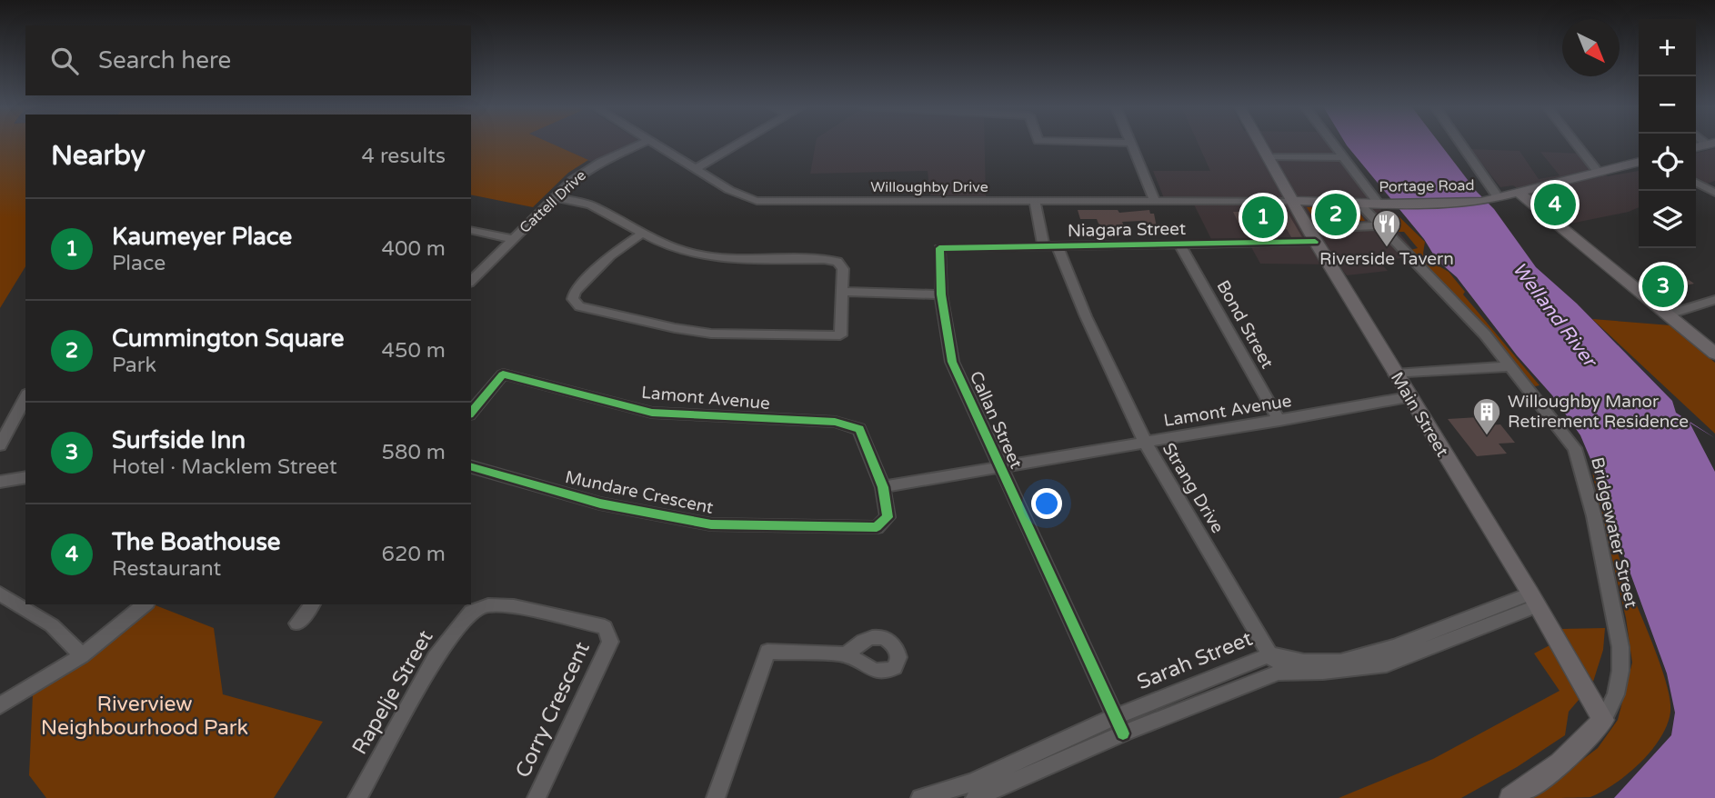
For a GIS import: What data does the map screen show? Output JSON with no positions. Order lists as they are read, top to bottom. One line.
{"streets":{"main road":["Portage Road","Main Street"],"street":["Willoughby Drive","Cattell Drive","Niagara Street","Bond Street","Lamont Avenue","Callan Street","Strang Drive","Mundare Crescent","Bridgewater Street","Sarah Street","Rapelje Street","Corry Crescent"]},"crossings":[["Portage Road","Willoughby Drive"],["Portage Road","Main Street"],["Portage Road","Bridgewater Street"],["Willoughby Drive","Main Street"],["Willoughby Drive","Strang Drive"],["Niagara Street","Bond Street"],["Niagara Street","Main Street"],["Niagara Street","Callan Street"],["Niagara Street","Strang Drive"],["Niagara Street","Bridgewater Street"],["Bond Street","Lamont Avenue"],["Lamont Avenue","Main Street"],["Lamont Avenue","Callan Street"],["Lamont Avenue","Strang Drive"],["Lamont Avenue","Mundare Crescent"],["Main Street","Bridgewater Street"],["Main Street","Sarah Street"],["Callan Street","Sarah Street"],["Strang Drive","Sarah Street"],["Rapelje Street","Corry Crescent"]],"water":["Welland River"],"parks":["Riverview Neighbourhood Park"],"places":{"restaurant":["Riverside Tavern"],"building":["Willoughby Manor Retirement Residence"]},"north":"bottom right","page":{"map_buttons":["+","−"],"search":"Search here","heading":["Nearby","4 results"],"pins":["4","2","1","3"],"list":[{"mark":"1","name":"Kaumeyer Place","note":"Place","value":"400 m"},{"mark":"2","name":"Cummington Square","note":"Park","value":"450 m"},{"mark":"3","name":"Surfside Inn","note":"Hotel · Macklem Street","value":"580 m"},{"mark":"4","name":"The Boathouse","note":"Restaurant","value":"620 m"}]}}
